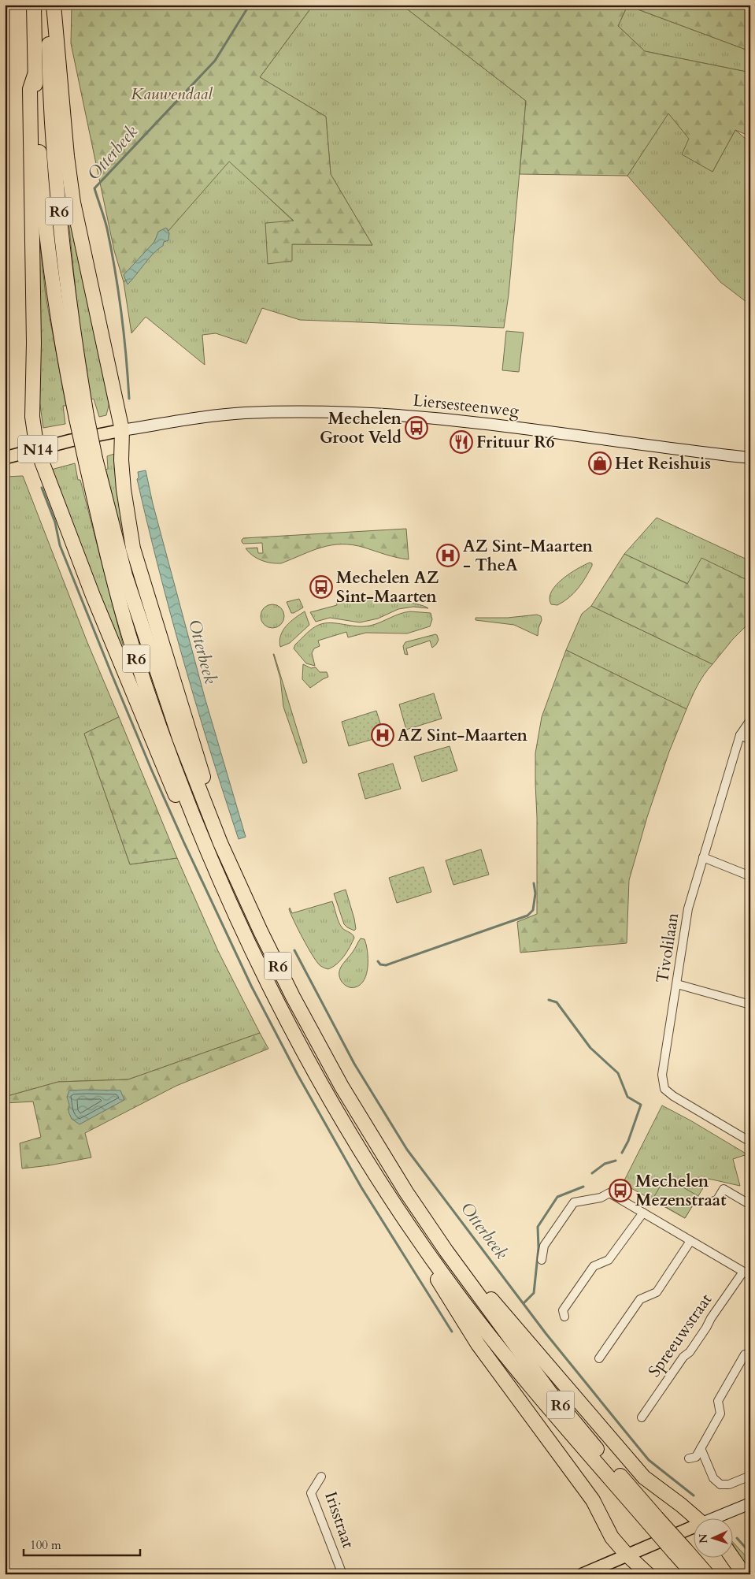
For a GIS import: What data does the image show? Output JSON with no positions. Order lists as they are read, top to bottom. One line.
{"streets":{"highway":["R6"],"main road":["Liersesteenweg","N14"],"street":["Tivolilaan","Spreeuwstraat","Irisstraat"]},"crossings":[["Liersesteenweg","N14"]],"water":["Otterbeek"],"parks":["Kauwendaal"],"places":{"bus stop":["Mechelen Groot Veld","Mechelen AZ Sint-Maarten","Mechelen Mezenstraat"],"restaurant":["Frituur R6"],"shop":["Het Reishuis"],"hospital":["AZ Sint-Maarten - TheA","AZ Sint-Maarten"]},"scale_bar":"100 m","north":"left"}
